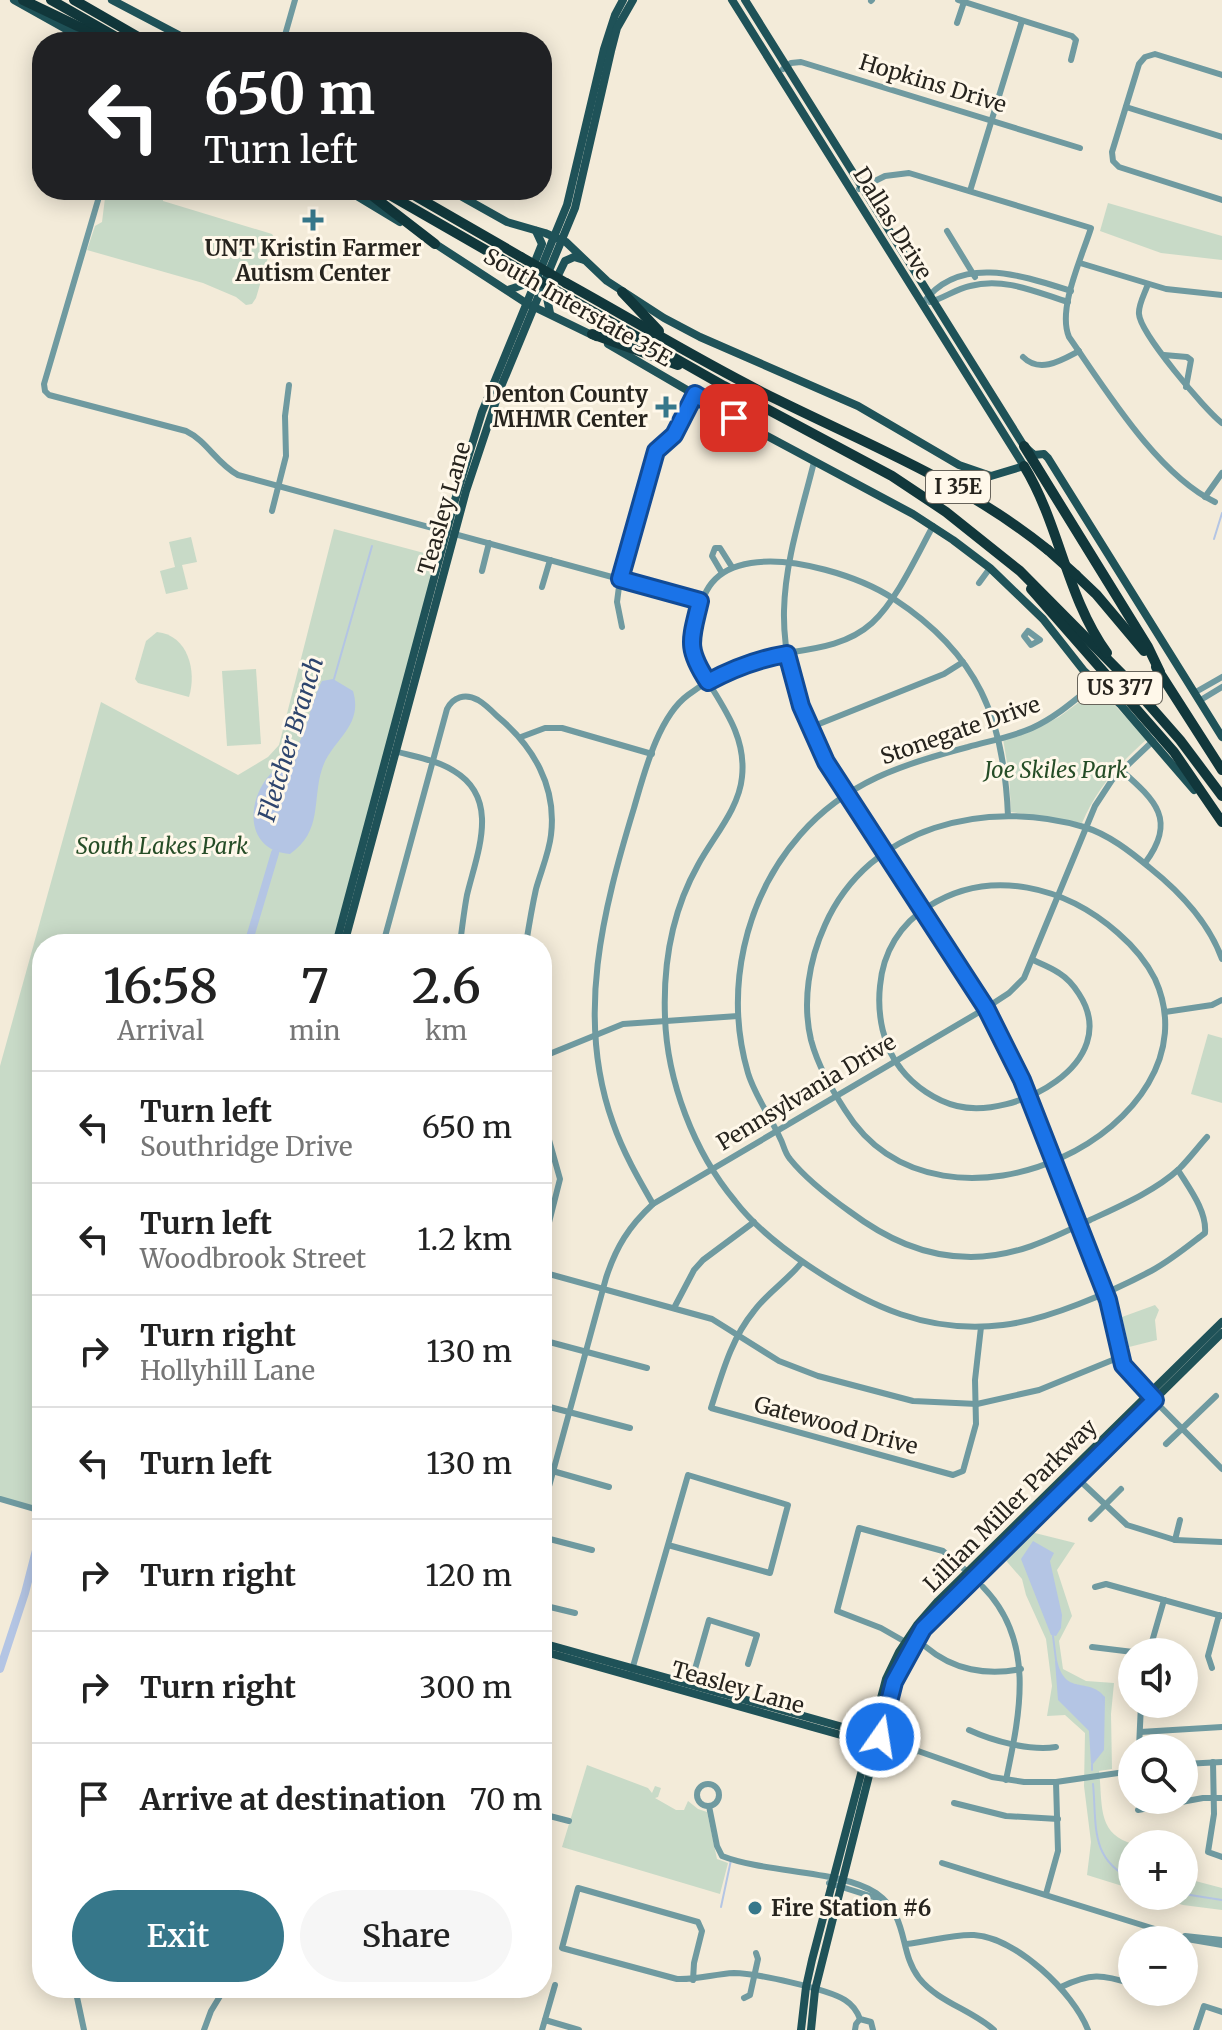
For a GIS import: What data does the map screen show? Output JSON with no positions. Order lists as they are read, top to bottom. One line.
{"streets":{"highway":["I 35E","US 377"],"main road":["Dallas Drive","South Interstate 35E","Teasley Lane","Lillian Miller Parkway"],"street":["Hopkins Drive","Stonegate Drive","Pennsylvania Drive","Gatewood Drive"]},"crossings":[["Hopkins Drive","Dallas Drive"],["Dallas Drive","South Interstate 35E"],["South Interstate 35E","Teasley Lane"],["South Interstate 35E","US 377"],["South Interstate 35E","Stonegate Drive"],["South Interstate 35E","Pennsylvania Drive"],["I 35E","US 377"],["Teasley Lane","Lillian Miller Parkway"],["Stonegate Drive","Pennsylvania Drive"]],"water":["Fletcher Branch"],"parks":["Joe Skiles Park","South Lakes Park"],"places":{"health":["UNT Kristin Farmer Autism Center","Denton County MHMR Center"],"other":["Fire Station #6"]},"page":{"turn":["650 m","Turn left"],"eta":["16:58","Arrival","7","min","2.6","km"],"list":[{"name":"Turn left","note":"Southridge Drive","value":"650 m"},{"name":"Turn left","note":"Woodbrook Street","value":"1.2 km"},{"name":"Turn right","note":"Hollyhill Lane","value":"130 m"},{"name":"Turn left","value":"130 m"},{"name":"Turn right","value":"120 m"},{"name":"Turn right","value":"300 m"},{"name":"Arrive at destination","value":"70 m"}],"map_buttons":["+","−"],"buttons":["Exit","Share"]}}
